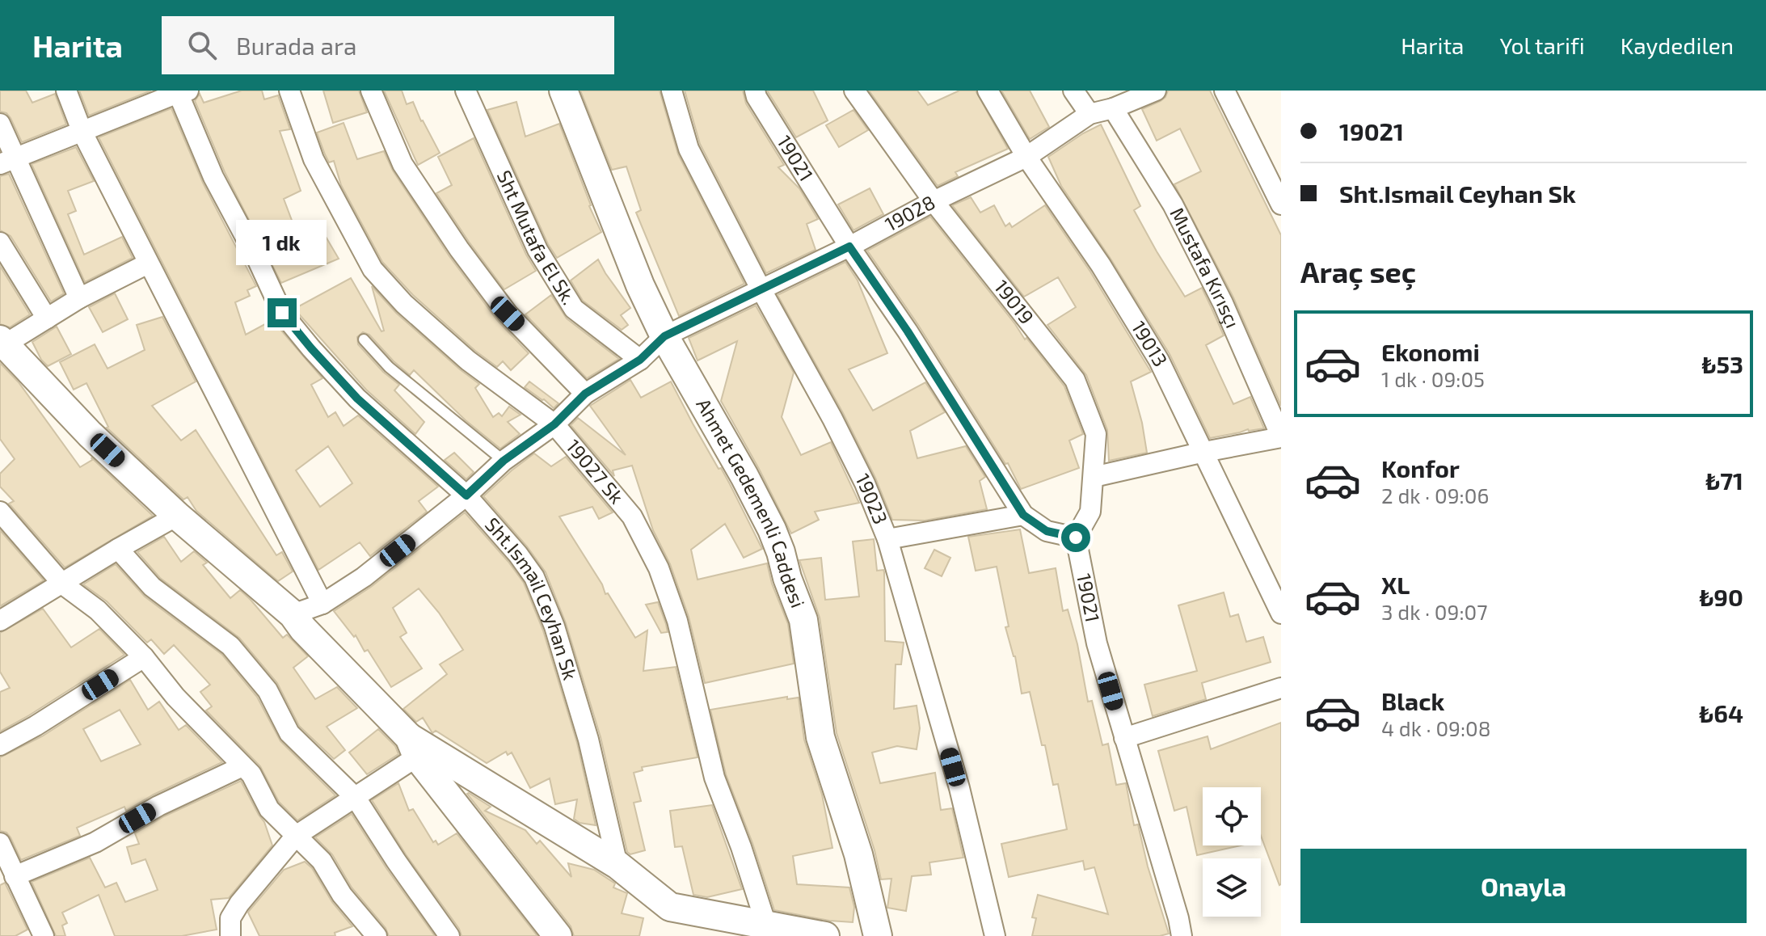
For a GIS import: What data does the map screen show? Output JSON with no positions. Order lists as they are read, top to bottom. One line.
{"streets":{"street":["19021","19028","Sht Mutafa El Sk.","Mustafa Kırısçı","19019","19013","19027 Sk","19023","Ahmet Gedemenli Caddesi","Sht.Ismail Ceyhan Sk"]},"crossings":[["19021","19028"],["19021","19019"],["19028","Sht Mutafa El Sk."],["19028","Mustafa Kırısçı"],["19028","19019"],["19028","19013"],["19028","19027 Sk"],["19028","19023"],["19028","Ahmet Gedemenli Caddesi"],["19028","Sht.Ismail Ceyhan Sk"]],"page":{"header":"Harita","search":"Burada ara","nav":["Harita","Yol tarifi","Kaydedilen"],"banner":["19021","Sht.Ismail Ceyhan Sk"],"bubble":"1 dk","heading":"Araç seç","list":[{"name":"Ekonomi","note":"1 dk · 09:05","value":"₺53"},{"name":"Konfor","note":"2 dk · 09:06","value":"₺71"},{"name":"XL","note":"3 dk · 09:07","value":"₺90"},{"name":"Black","note":"4 dk · 09:08","value":"₺64"}],"buttons":"Onayla"}}
